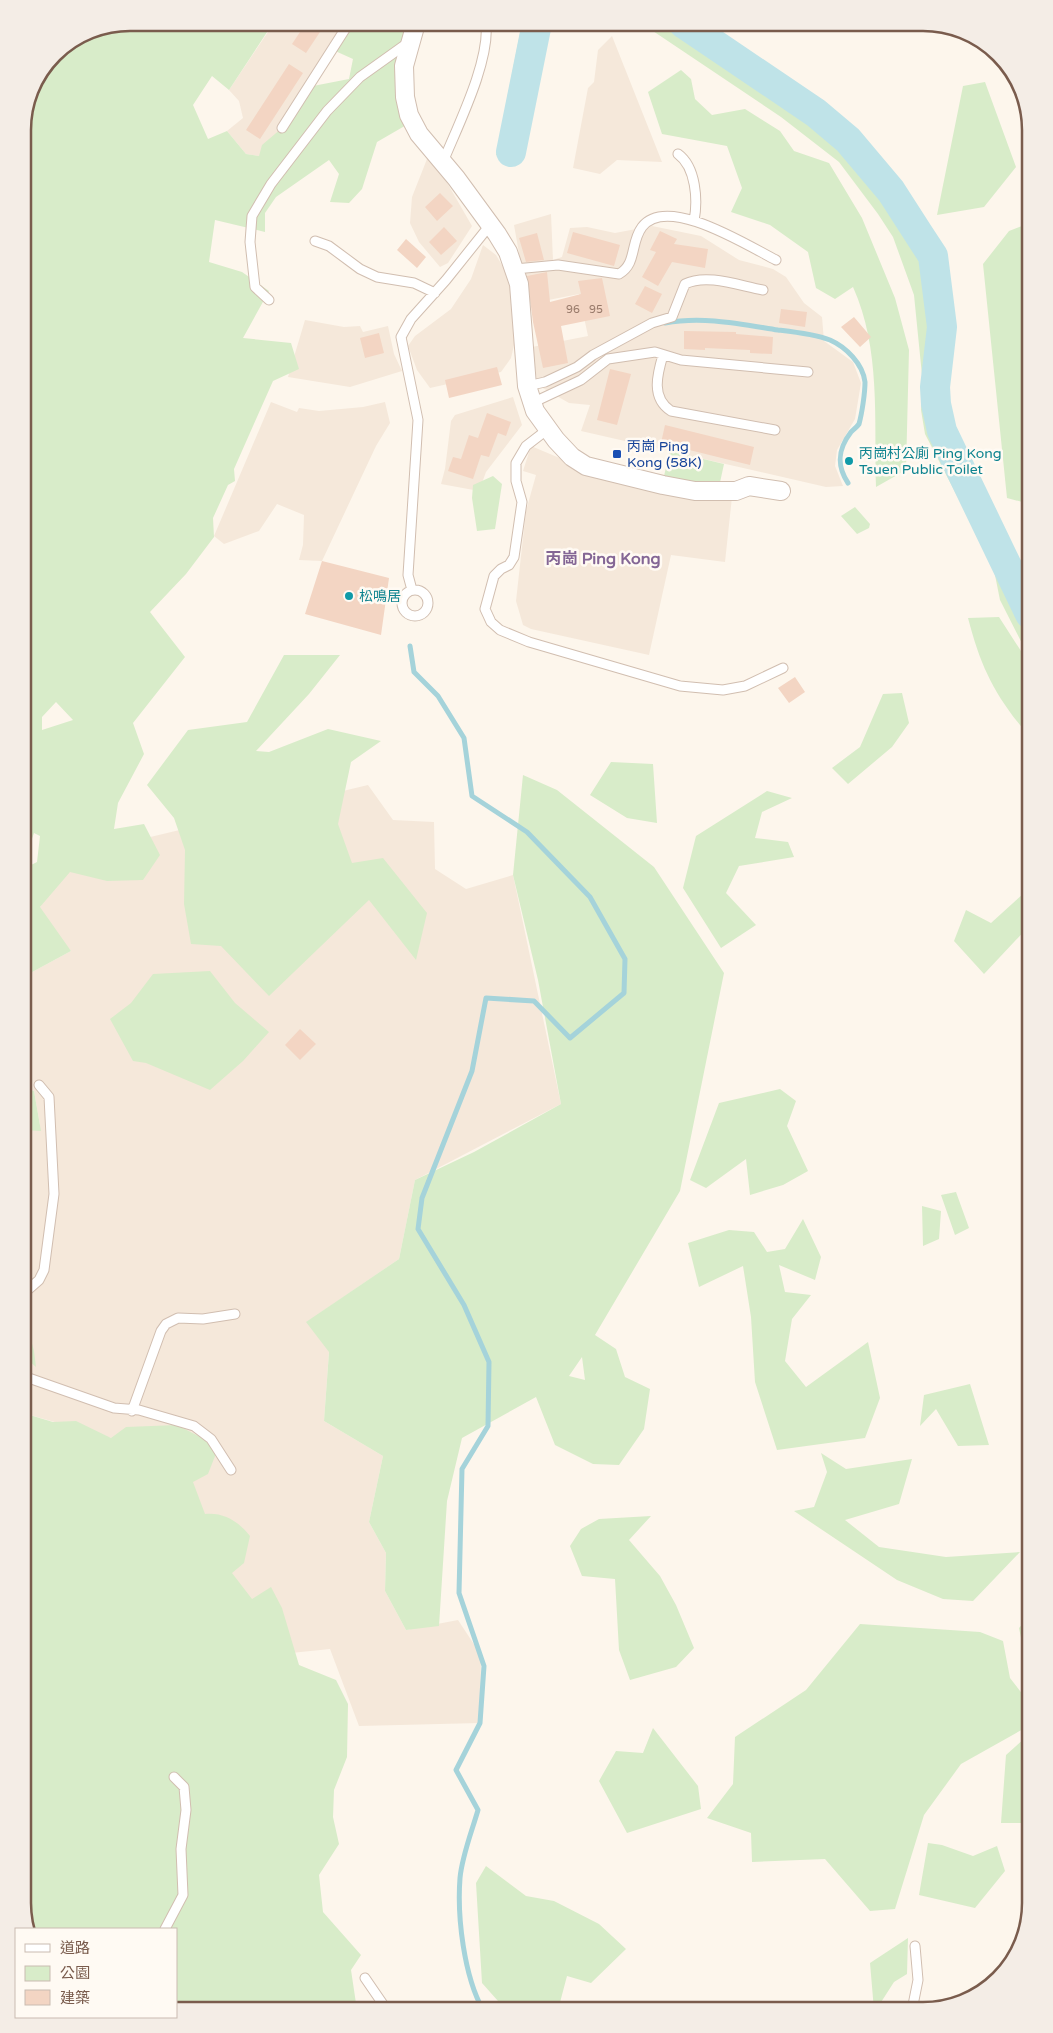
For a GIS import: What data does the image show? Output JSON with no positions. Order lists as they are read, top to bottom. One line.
{"districts":["丙崗 Ping Kong"],"places":{"transit":["丙崗 Ping Kong (58K)"],"other":["丙崗村公廁 Ping Kong Tsuen Public Toilet","松鳴居"]},"house_numbers":["96","95"],"legend":["道路","公園","建築"]}
